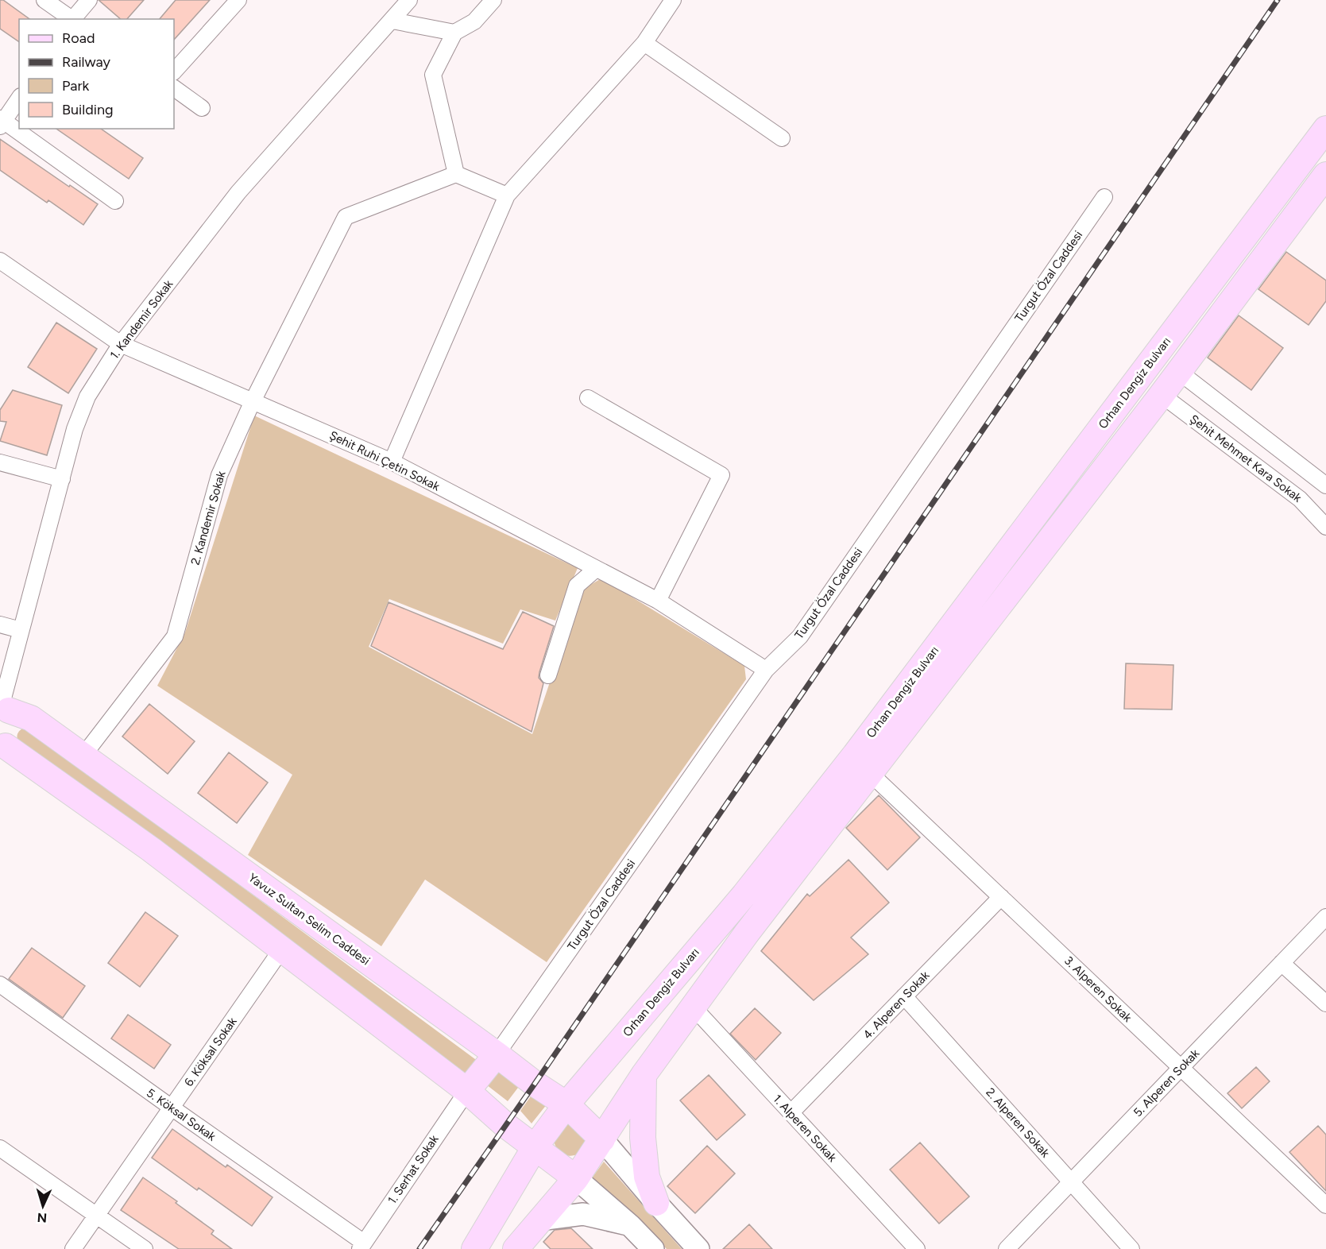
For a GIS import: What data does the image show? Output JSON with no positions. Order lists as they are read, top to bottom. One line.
{"streets":{"main road":["Orhan Dengiz Bulvarı","Yavuz Sultan Selim Caddesi"],"street":["Turgut Özal Caddesi","1. Kandemir Sokak","Şehit Mehmet Kara Sokak","Şehit Ruhi Çetin Sokak","2. Kandemir Sokak","3. Alperen Sokak","4. Alperen Sokak","6. Köksal Sokak","5. Alperen Sokak","5. Köksal Sokak","2. Alperen Sokak","1. Alperen Sokak","1. Serhat Sokak"]},"crossings":[["Turgut Özal Caddesi","Şehit Ruhi Çetin Sokak"],["Turgut Özal Caddesi","Yavuz Sultan Selim Caddesi"],["1. Kandemir Sokak","Şehit Ruhi Çetin Sokak"],["1. Kandemir Sokak","Yavuz Sultan Selim Caddesi"],["Orhan Dengiz Bulvarı","Şehit Mehmet Kara Sokak"],["Orhan Dengiz Bulvarı","Yavuz Sultan Selim Caddesi"],["Orhan Dengiz Bulvarı","3. Alperen Sokak"],["Orhan Dengiz Bulvarı","1. Alperen Sokak"],["Şehit Ruhi Çetin Sokak","2. Kandemir Sokak"],["2. Kandemir Sokak","Yavuz Sultan Selim Caddesi"],["3. Alperen Sokak","4. Alperen Sokak"],["3. Alperen Sokak","5. Alperen Sokak"],["4. Alperen Sokak","2. Alperen Sokak"],["4. Alperen Sokak","1. Alperen Sokak"],["6. Köksal Sokak","5. Köksal Sokak"],["5. Alperen Sokak","2. Alperen Sokak"],["5. Köksal Sokak","1. Serhat Sokak"]],"legend":["Road","Railway","Park","Building"],"north":"bottom"}
